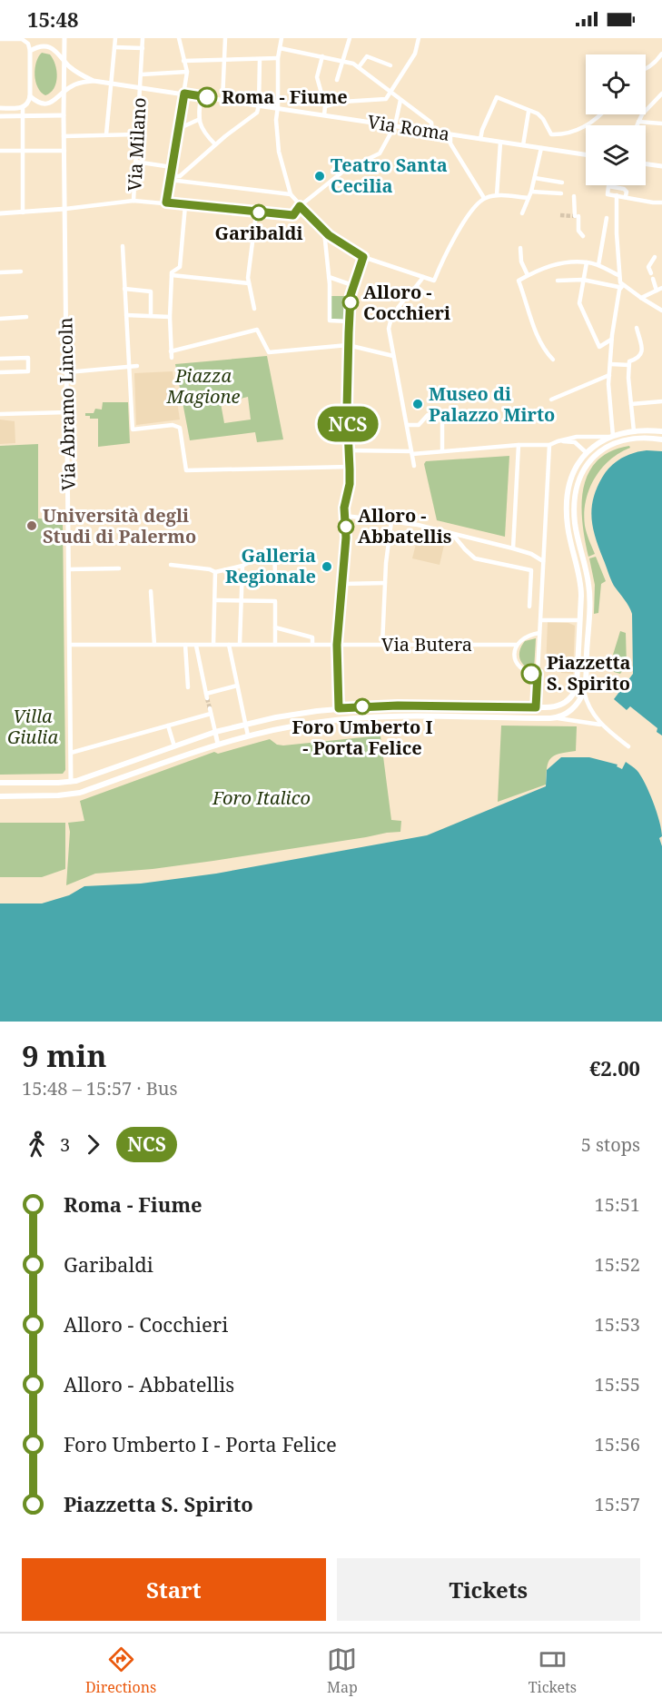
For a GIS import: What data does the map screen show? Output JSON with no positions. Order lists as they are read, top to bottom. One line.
{"streets":{"street":["Via Roma","Via Milano","Via Abramo Lincoln","Via Butera"]},"crossings":[["Via Roma","Via Milano"],["Via Abramo Lincoln","Via Butera"]],"parks":["Piazza Magione","Villa Giulia","Foro Italico"],"places":["Roma - Fiume","Teatro Santa Cecilia","Garibaldi","Alloro - Cocchieri","Museo di Palazzo Mirto","Università degli Studi di Palermo","Alloro - Abbatellis","Galleria Regionale","Piazzetta S. Spirito","Foro Umberto I - Porta Felice"],"lines":["bus line NCS"],"page":{"status":"15:48","on_map":"NCS","heading":["9 min","15:48 – 15:57 · Bus","€2.00"],"legs":["3","NCS","5 stops"],"list":[{"name":"Roma - Fiume","value":"15:51"},{"name":"Garibaldi","value":"15:52"},{"name":"Alloro - Cocchieri","value":"15:53"},{"name":"Alloro - Abbatellis","value":"15:55"},{"name":"Foro Umberto I - Porta Felice","value":"15:56"},{"name":"Piazzetta S. Spirito","value":"15:57"}],"buttons":["Start","Tickets"],"tabs":["Directions","Map","Tickets"]}}
